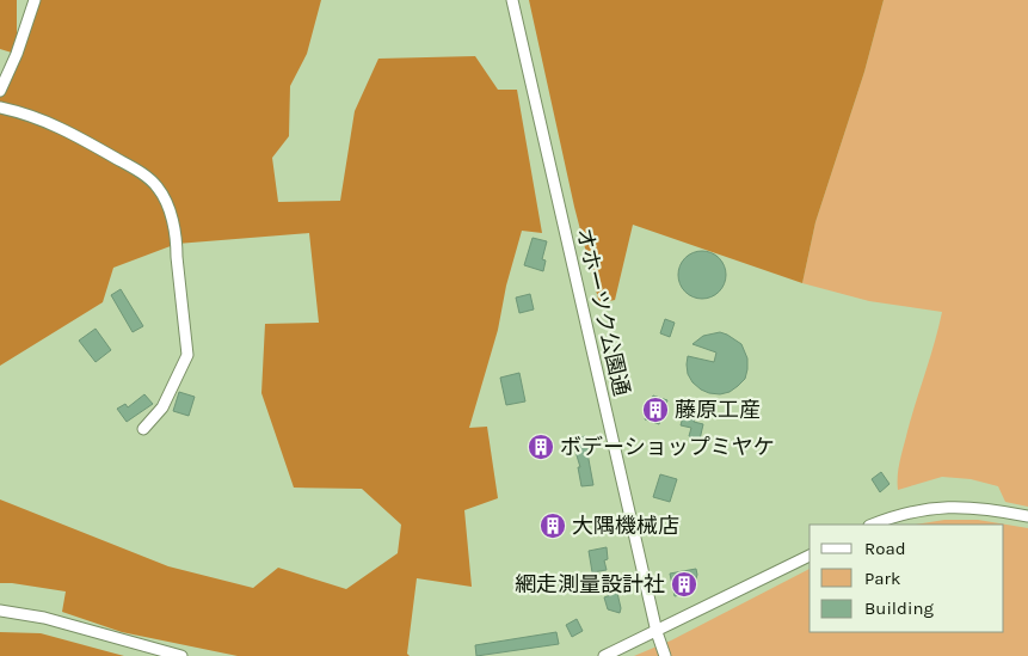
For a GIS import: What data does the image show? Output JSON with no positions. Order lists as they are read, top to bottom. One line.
{"streets":{"street":["オホーツク公園通"]},"places":{"building":["藤原工産","ボデーショップミヤケ","大隅機械店","網走測量設計社"]},"legend":["Road","Park","Building"]}
